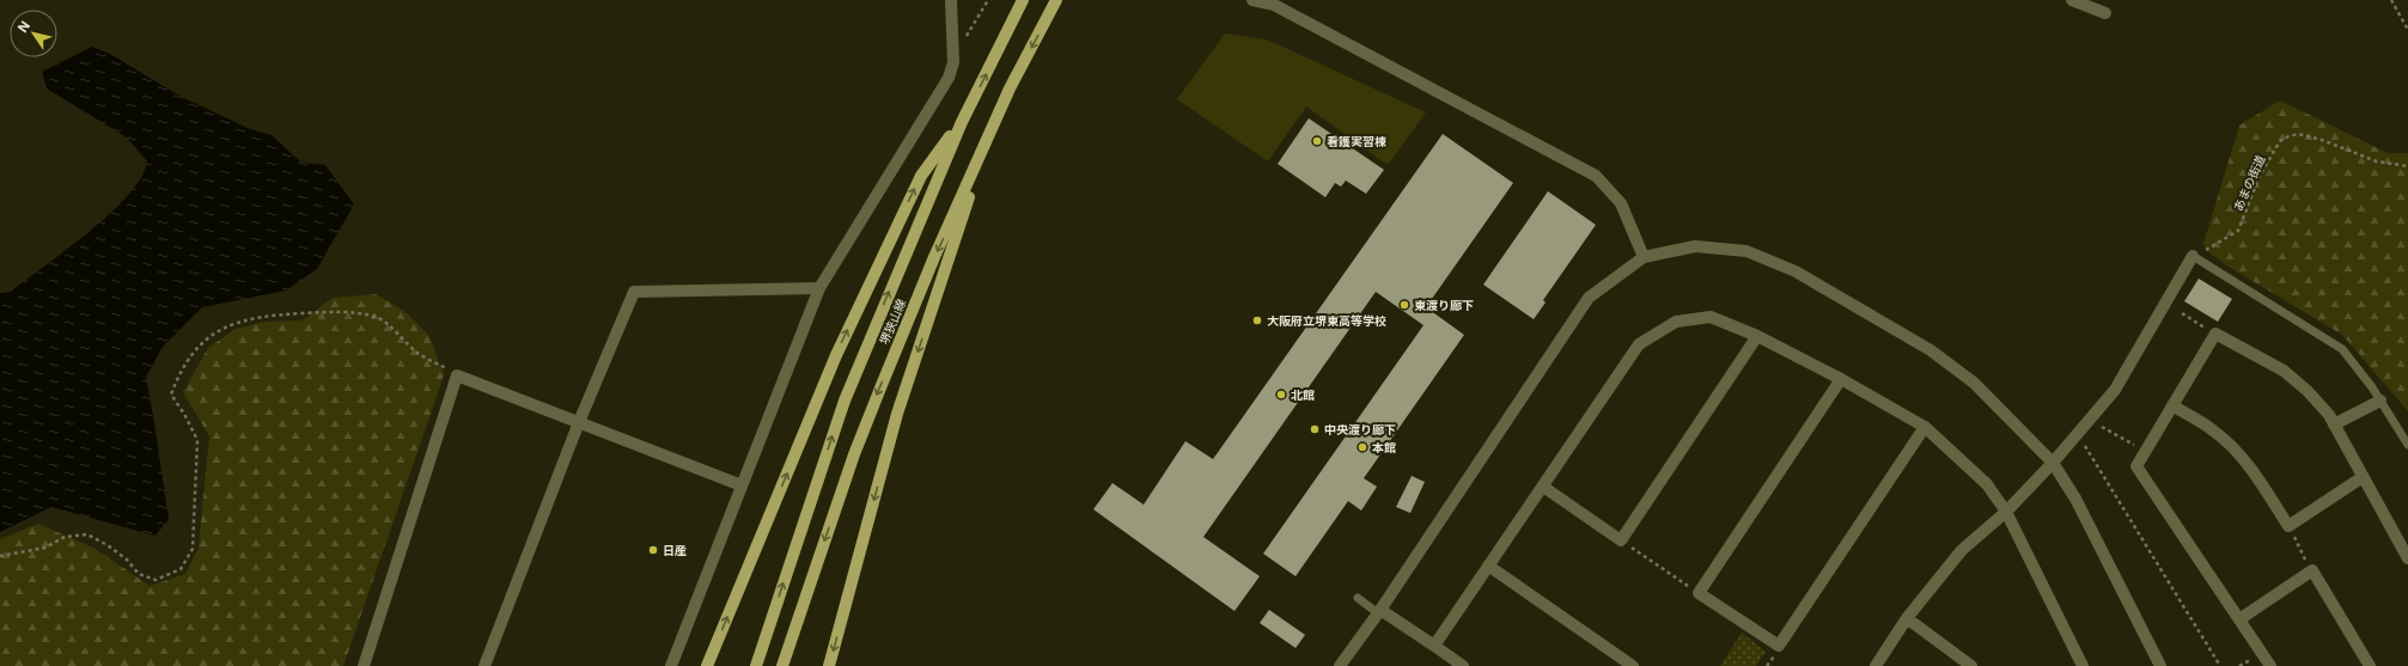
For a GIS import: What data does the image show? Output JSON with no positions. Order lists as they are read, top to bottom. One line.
{"streets":{"main road":["堺狭山線"],"path":["あまの街道"]},"places":["看護実習棟","東渡り廊下","大阪府立堺東高等学校","北館","中央渡り廊下","本館","日産"],"north":"top left"}
